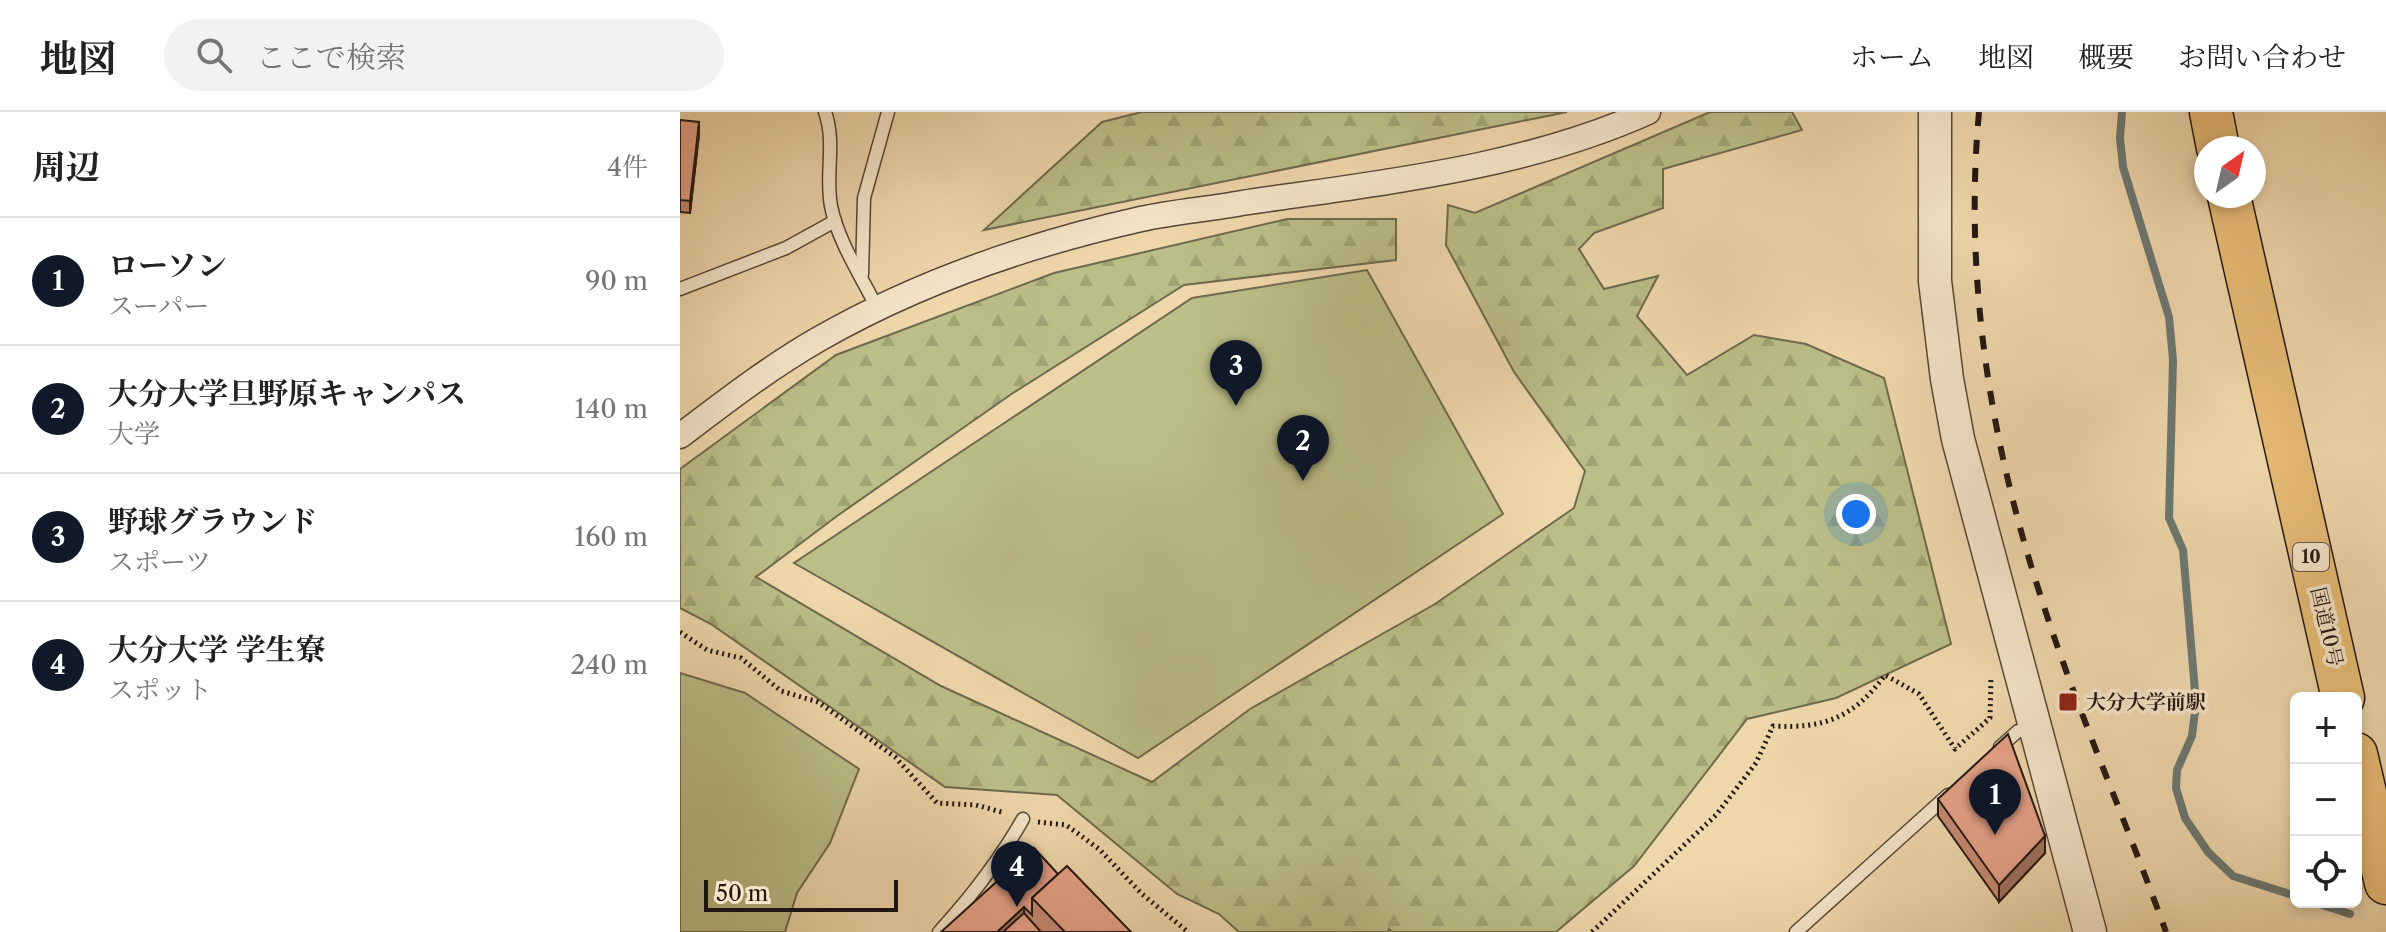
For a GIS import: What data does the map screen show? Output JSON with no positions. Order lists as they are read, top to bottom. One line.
{"streets":{"highway":["10","国道10号"]},"places":{"transit":["大分大学前駅"]},"scale_bar":"50 m","north":"top right","page":{"header":"地図","search":"ここで検索","nav":["ホーム","地図","概要","お問い合わせ"],"heading":["周辺","4件"],"list":[{"mark":"1","name":"ローソン","note":"スーパー","value":"90 m"},{"mark":"2","name":"大分大学旦野原キャンパス","note":"大学","value":"140 m"},{"mark":"3","name":"野球グラウンド","note":"スポーツ","value":"160 m"},{"mark":"4","name":"大分大学 学生寮","note":"スポット","value":"240 m"}],"pins":["3","2","1","4"],"map_buttons":["+","−"],"scale":"50 m"}}
